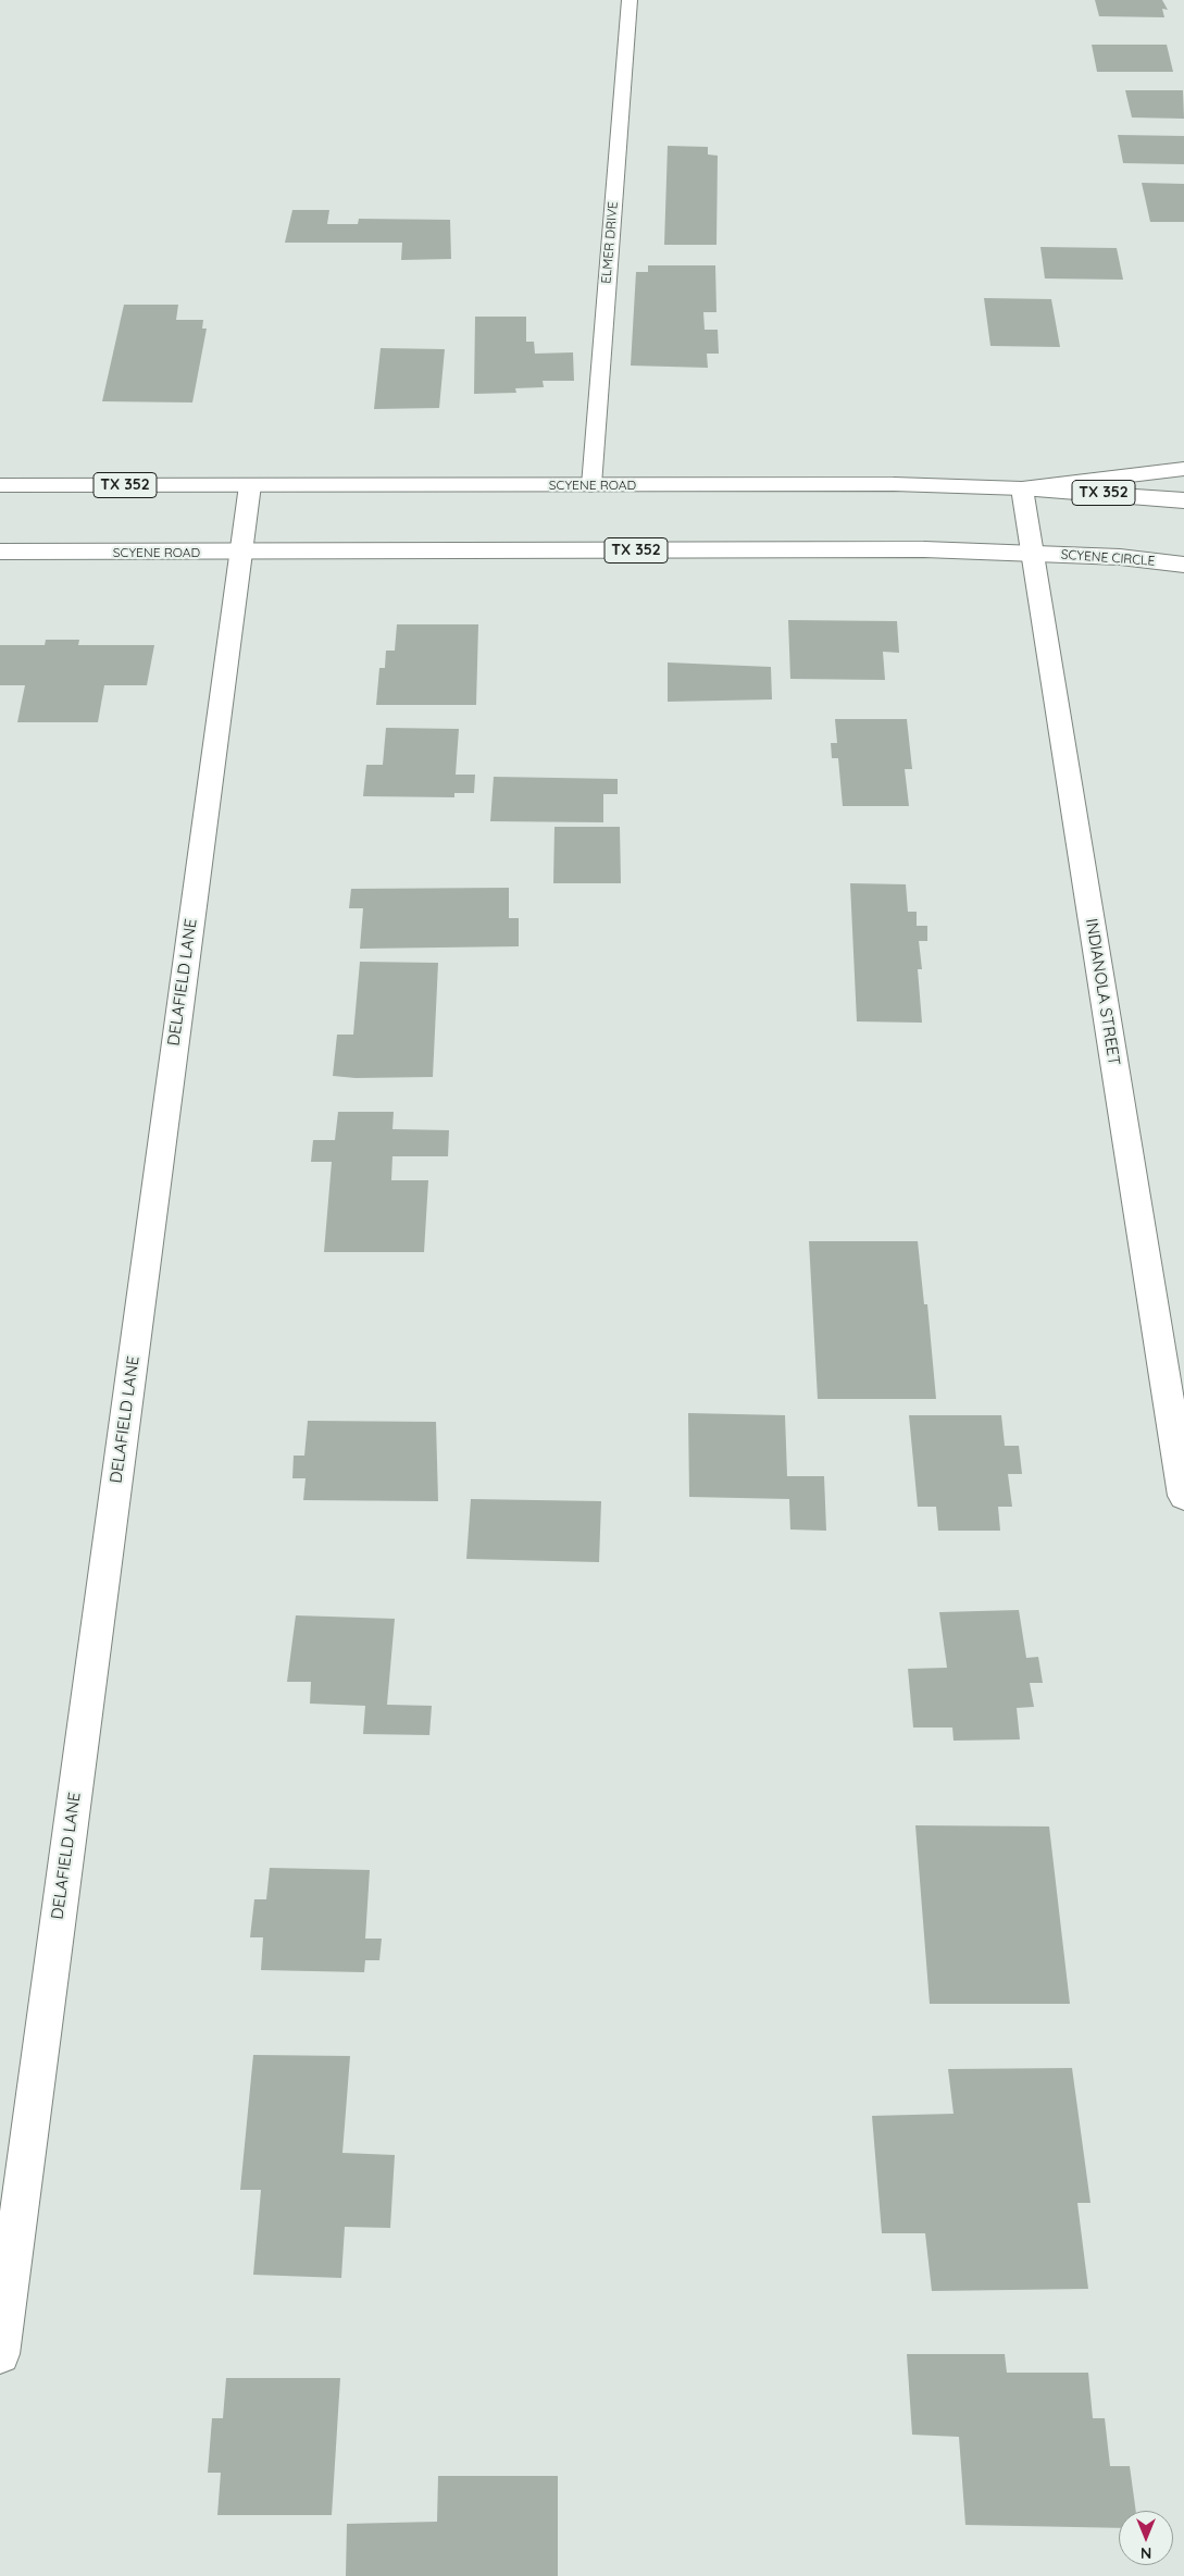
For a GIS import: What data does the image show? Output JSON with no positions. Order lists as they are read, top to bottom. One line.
{"streets":{"street":["TX 352","SCYENE ROAD","SCYENE CIRCLE","DELAFIELD LANE","INDIANOLA STREET"],"lane":["ELMER DRIVE"]},"crossings":[["ELMER DRIVE","SCYENE ROAD"],["TX 352","SCYENE ROAD"],["TX 352","INDIANOLA STREET"],["SCYENE ROAD","SCYENE CIRCLE"],["SCYENE ROAD","DELAFIELD LANE"],["SCYENE ROAD","INDIANOLA STREET"],["SCYENE CIRCLE","INDIANOLA STREET"]],"north":"bottom"}
